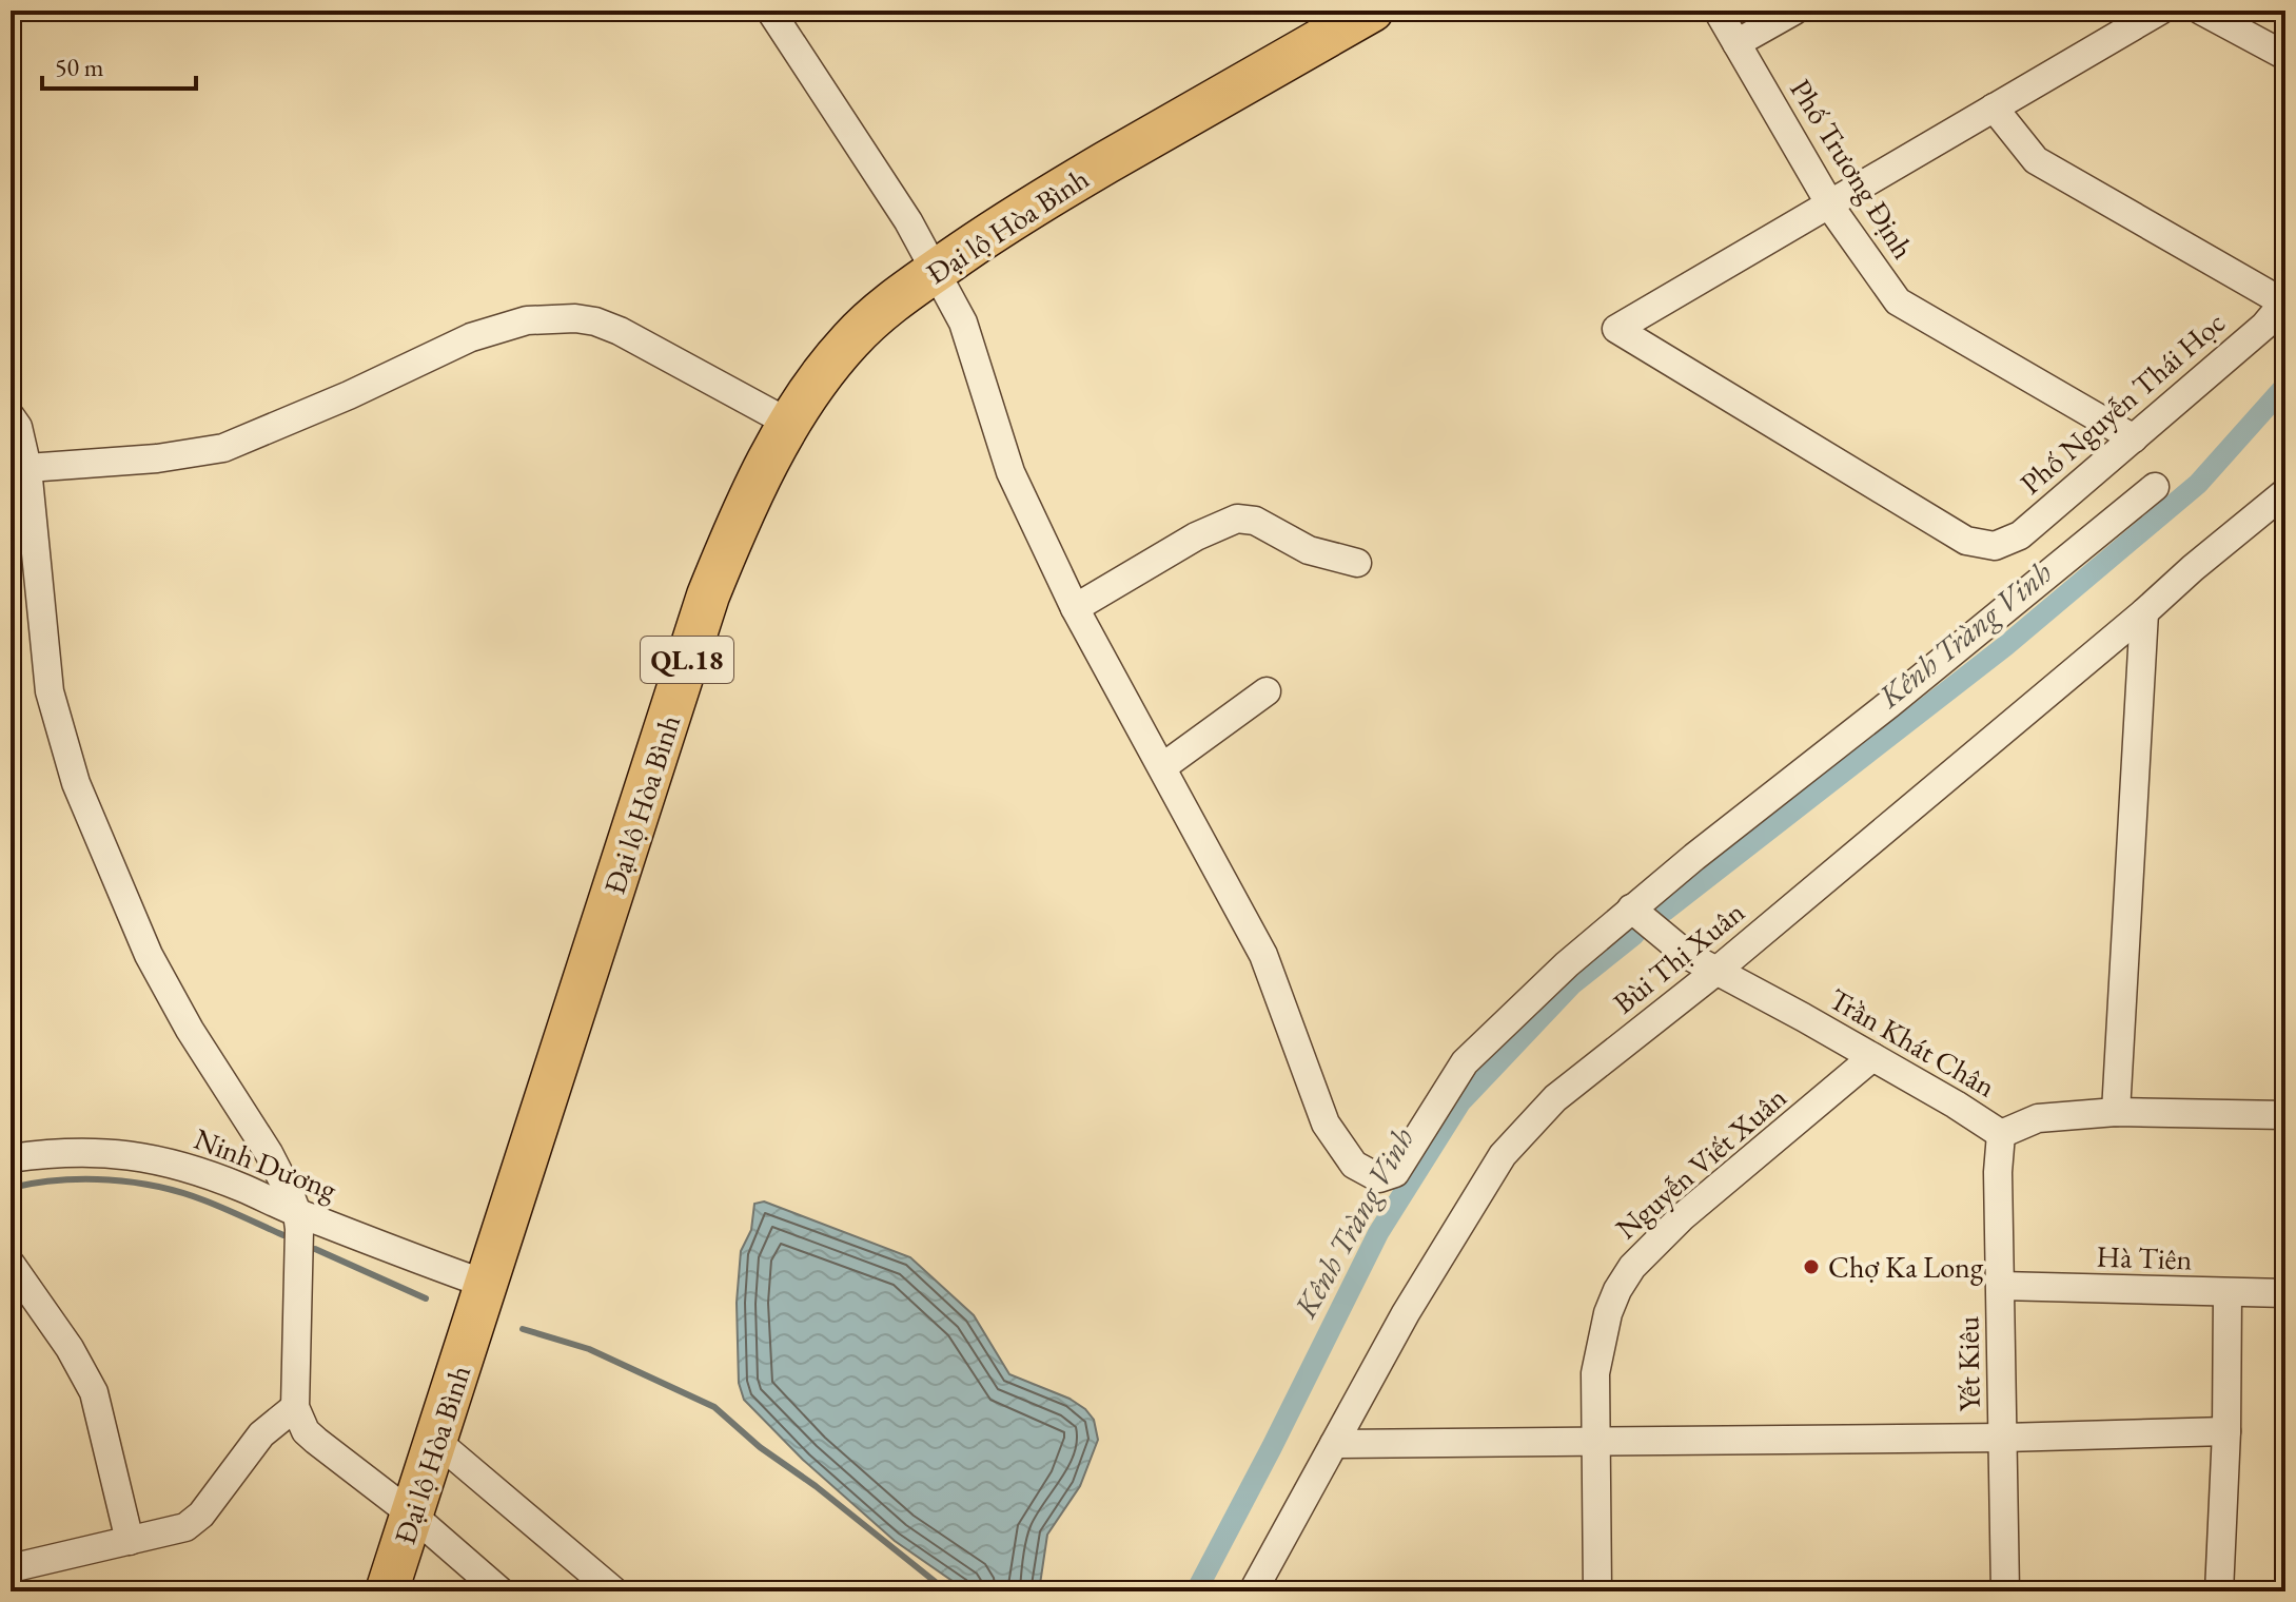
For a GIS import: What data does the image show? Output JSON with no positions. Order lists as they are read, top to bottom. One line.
{"streets":{"highway":["Đại lộ Hòa Bình","QL.18"],"street":["Phố Trương Định","Phố Nguyễn Thái Học","Bùi Thị Xuân","Trần Khát Chân","Nguyễn Viết Xuân","Ninh Dương","Hà Tiên","Yết Kiêu"]},"crossings":[["Phố Trương Định","Phố Nguyễn Thái Học"],["Đại lộ Hòa Bình","Ninh Dương"],["Bùi Thị Xuân","Trần Khát Chân"],["Trần Khát Chân","Nguyễn Viết Xuân"],["Trần Khát Chân","Yết Kiêu"],["Hà Tiên","Yết Kiêu"]],"water":["Kênh Tràng Vinh"],"places":["Chợ Ka Long"],"scale_bar":"50 m"}
